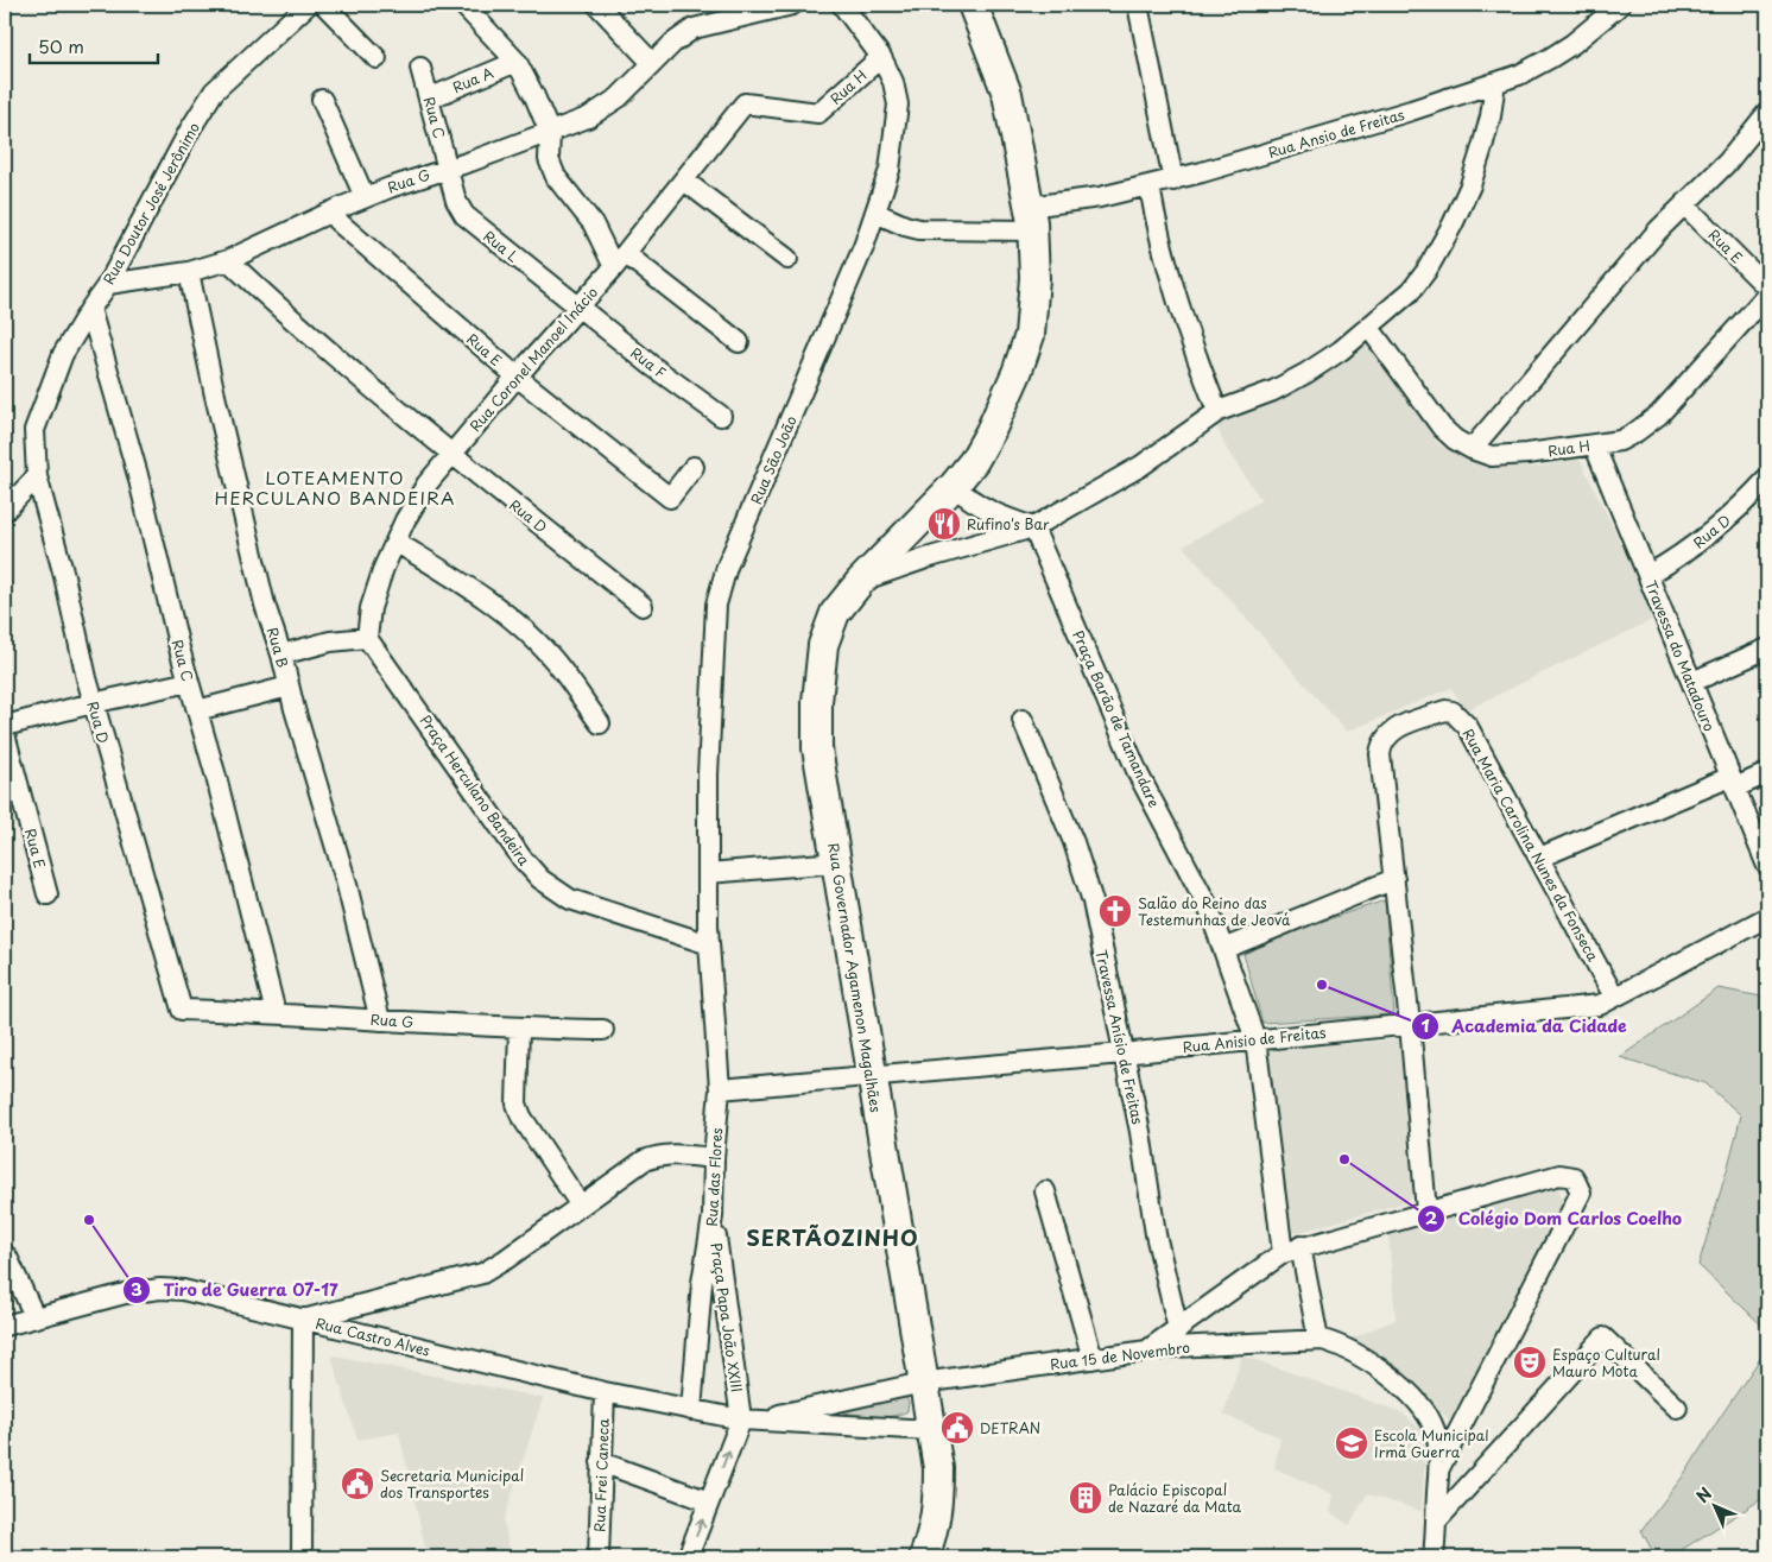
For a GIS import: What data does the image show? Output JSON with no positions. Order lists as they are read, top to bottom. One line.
{"streets":{"street":["Rua A","Rua H","Rua C","Rua Ansio de Freitas","Rua G","Rua Doutor José Jerônimo","Rua L","Rua E","Rua Coronel Manoel Inácio","Rua F","Rua São João","Rua D","Rua B","Travessa do Matadouro","Praça Barão de Tamandare","Praça Herculano Bandeira","Rua Maria Carolina Nunes da Fonseca","Rua Governador Agamenon Magalhães","Travessa Anísio de Freitas","Rua Anisio de Freitas","Rua das Flores","Praça Papa João XXIII","Rua Castro Alves","Rua 15 de Novembro","Rua Frei Caneca"]},"crossings":[["Rua A","Rua C"],["Rua H","Rua Coronel Manoel Inácio"],["Rua H","Rua São João"],["Rua H","Travessa do Matadouro"],["Rua C","Rua G"],["Rua C","Rua Doutor José Jerônimo"],["Rua C","Rua L"],["Rua Ansio de Freitas","Rua São João"],["Rua Ansio de Freitas","Rua Governador Agamenon Magalhães"],["Rua G","Rua Doutor José Jerônimo"],["Rua G","Rua L"],["Rua G","Rua E"],["Rua G","Rua D"],["Rua G","Rua B"],["Rua Doutor José Jerônimo","Rua D"],["Rua L","Rua Coronel Manoel Inácio"],["Rua L","Rua F"],["Rua E","Rua Coronel Manoel Inácio"],["Rua Coronel Manoel Inácio","Rua F"],["Rua Coronel Manoel Inácio","Rua D"],["Rua Coronel Manoel Inácio","Praça Herculano Bandeira"],["Rua São João","Praça Herculano Bandeira"],["Rua São João","Rua das Flores"],["Rua D","Travessa do Matadouro"],["Praça Barão de Tamandare","Rua Anisio de Freitas"],["Praça Barão de Tamandare","Rua 15 de Novembro"],["Praça Herculano Bandeira","Rua das Flores"],["Rua Maria Carolina Nunes da Fonseca","Rua Anisio de Freitas"],["Rua Governador Agamenon Magalhães","Rua Anisio de Freitas"],["Rua Governador Agamenon Magalhães","Rua Castro Alves"],["Rua Governador Agamenon Magalhães","Rua 15 de Novembro"],["Travessa Anísio de Freitas","Rua Anisio de Freitas"],["Rua Anisio de Freitas","Rua das Flores"],["Rua das Flores","Praça Papa João XXIII"],["Rua das Flores","Rua Castro Alves"],["Praça Papa João XXIII","Rua Castro Alves"],["Praça Papa João XXIII","Rua 15 de Novembro"],["Rua Castro Alves","Rua 15 de Novembro"],["Rua Castro Alves","Rua Frei Caneca"]],"districts":["LOTEAMENTO HERCULANO BANDEIRA","SERTÃOZINHO"],"places":{"restaurant":["Rufino's Bar"],"church":["Salão do Reino das Testemunhas de Jeová"],"other":["Academia da Cidade","Colégio Dom Carlos Coelho","Tiro de Guerra 07-17"],"theatre":["Espaço Cultural Mauro Mota"],"public building":["DETRAN","Secretaria Municipal dos Transportes"],"school or university":["Escola Municipal Irmã Guerra"],"building":["Palácio Episcopal de Nazaré da Mata"]},"scale_bar":"50 m","north":"top left"}
